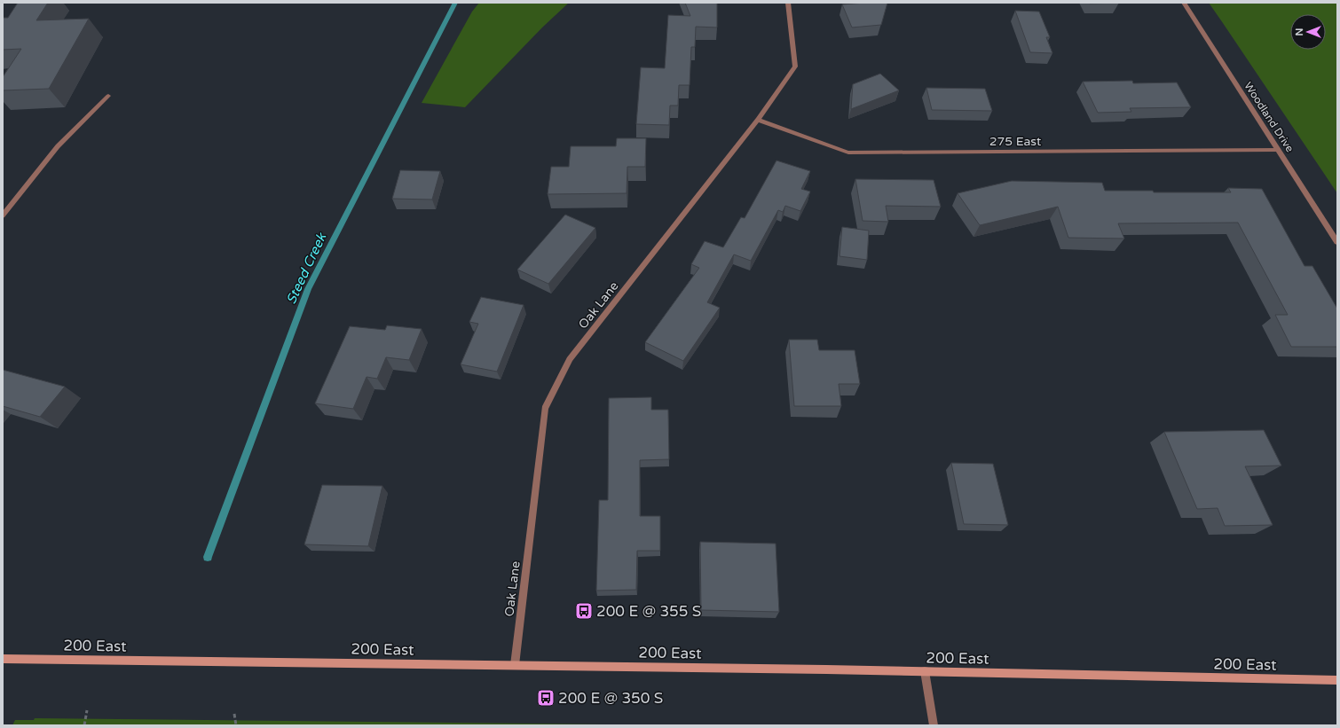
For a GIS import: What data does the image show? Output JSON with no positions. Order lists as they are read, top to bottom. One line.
{"streets":{"main road":["200 East"],"street":["Woodland Drive","275 East","Oak Lane"]},"crossings":[["Woodland Drive","275 East"],["275 East","Oak Lane"],["Oak Lane","200 East"]],"water":["Steed Creek"],"places":{"bus stop":["200 E @ 355 S","200 E @ 350 S"]},"north":"left"}
